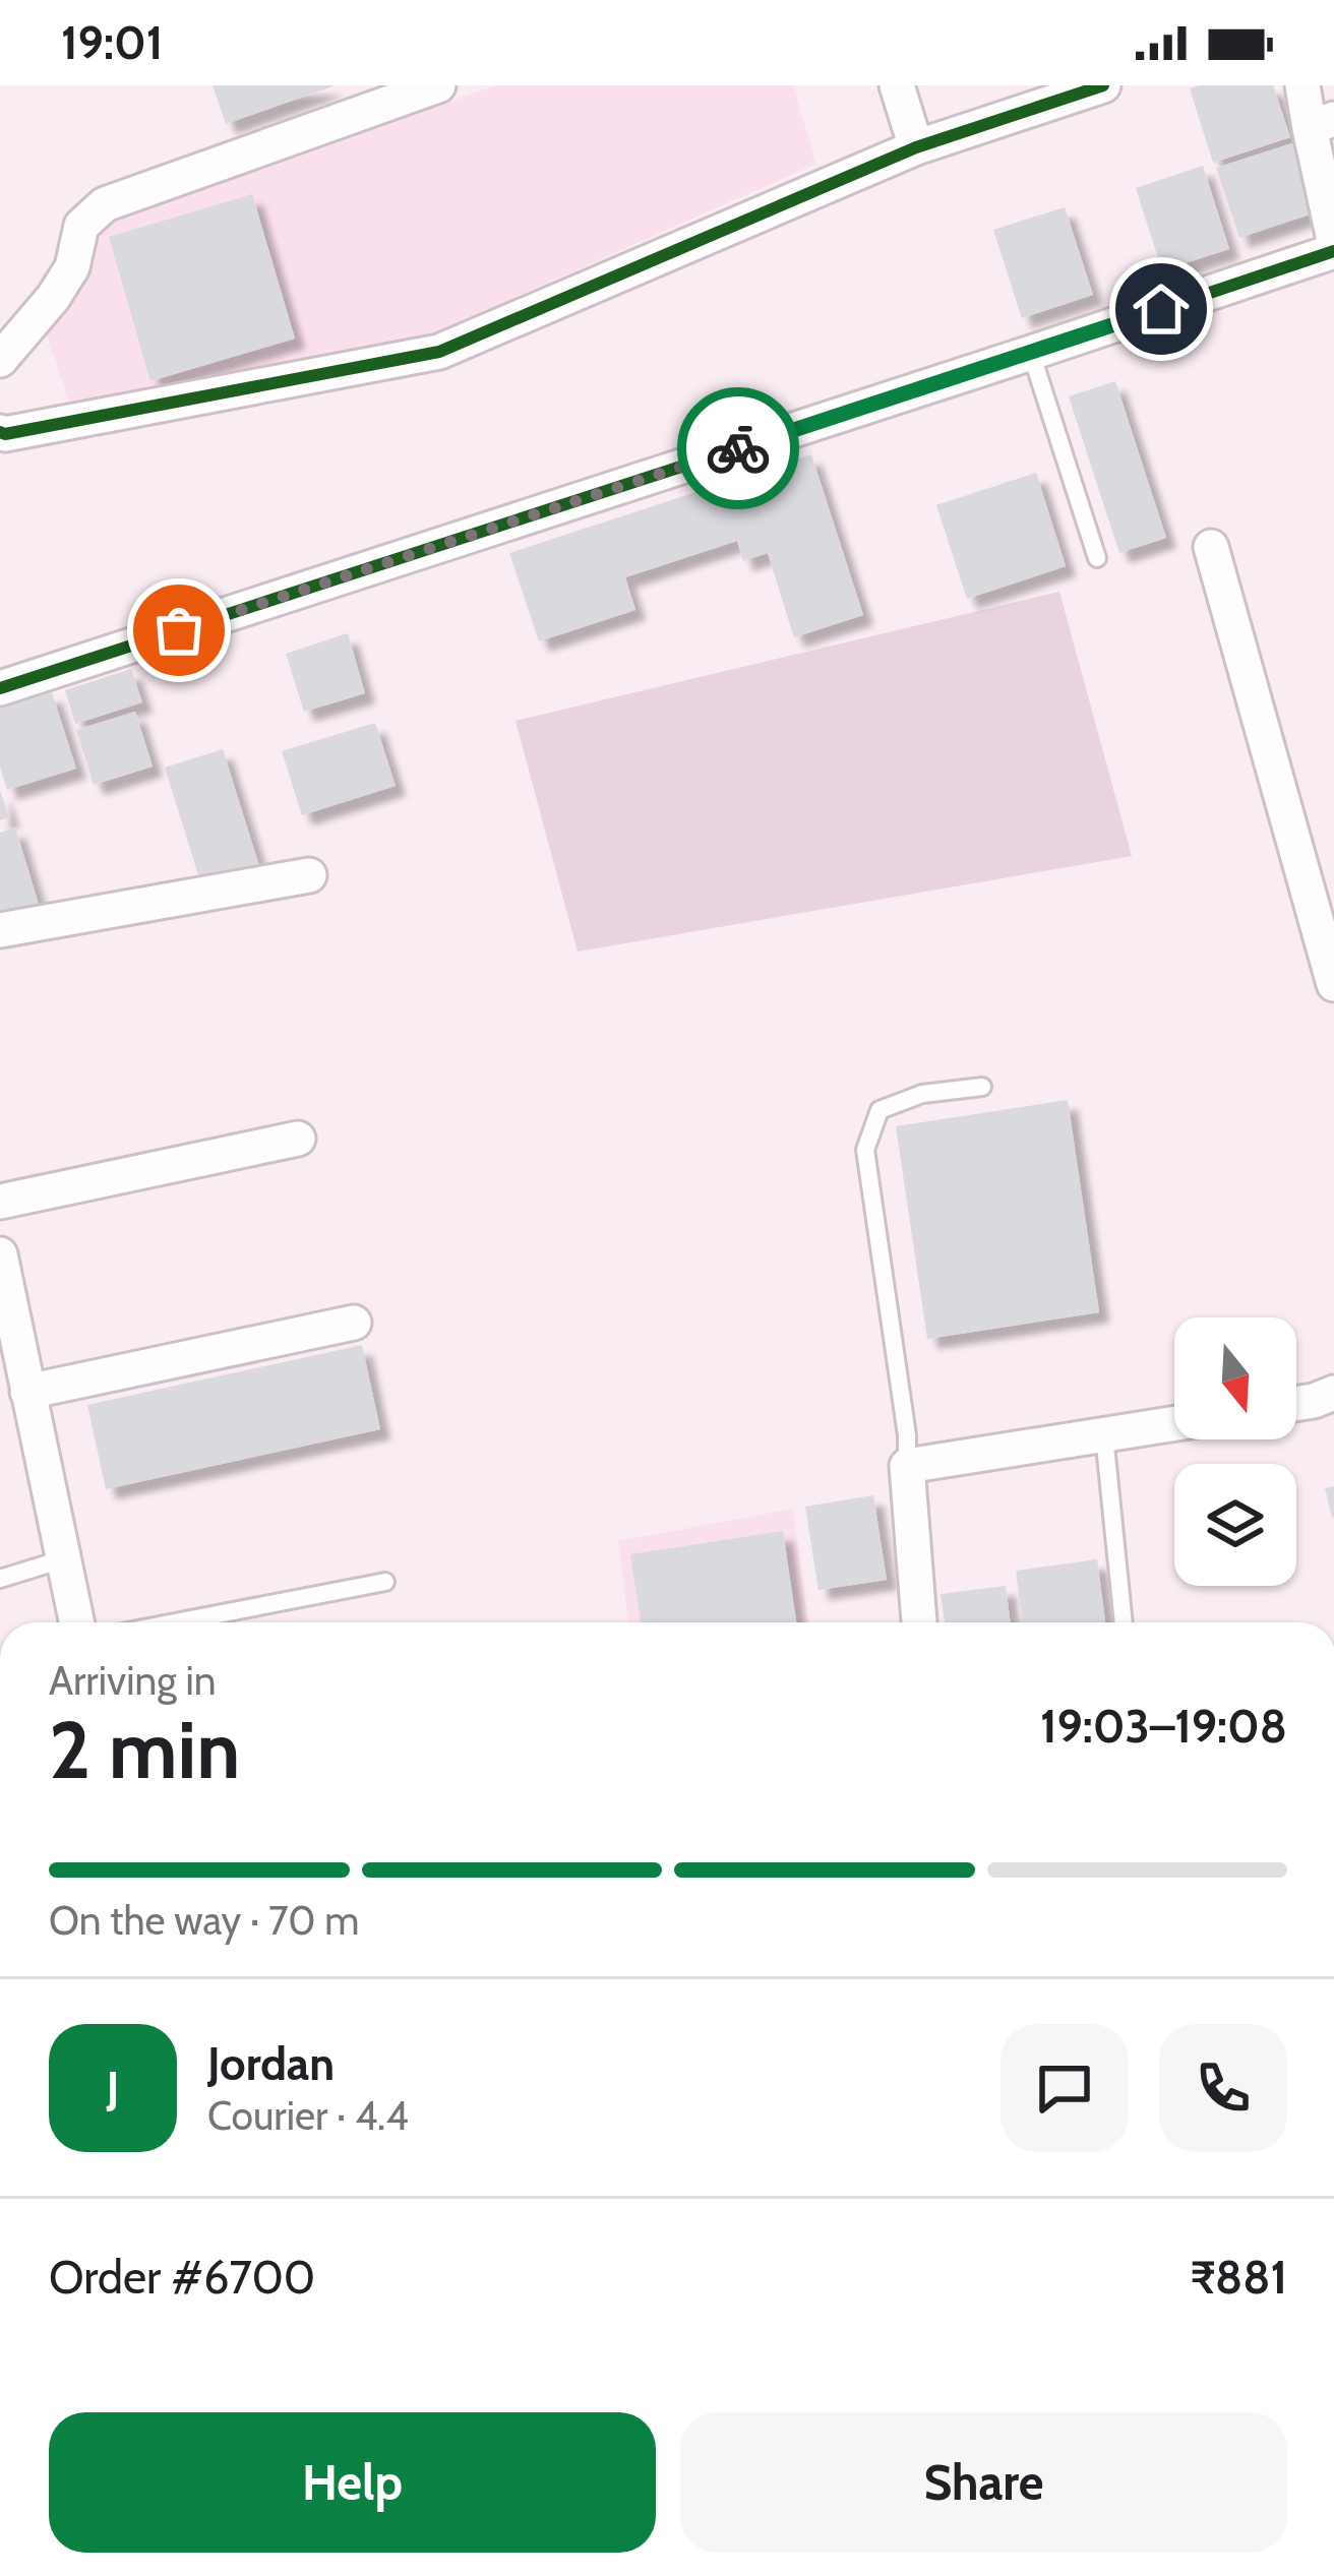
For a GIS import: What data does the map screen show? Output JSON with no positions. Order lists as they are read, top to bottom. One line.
{"north":"bottom","page":{"status":"19:01","heading":["2 min","Arriving in","19:03–19:08"],"panel":["Jordan","Courier · 4.4","Order #6700","₹881"],"bar":"On the way · 70 m","round":"J","buttons":["Help","Share"]}}
